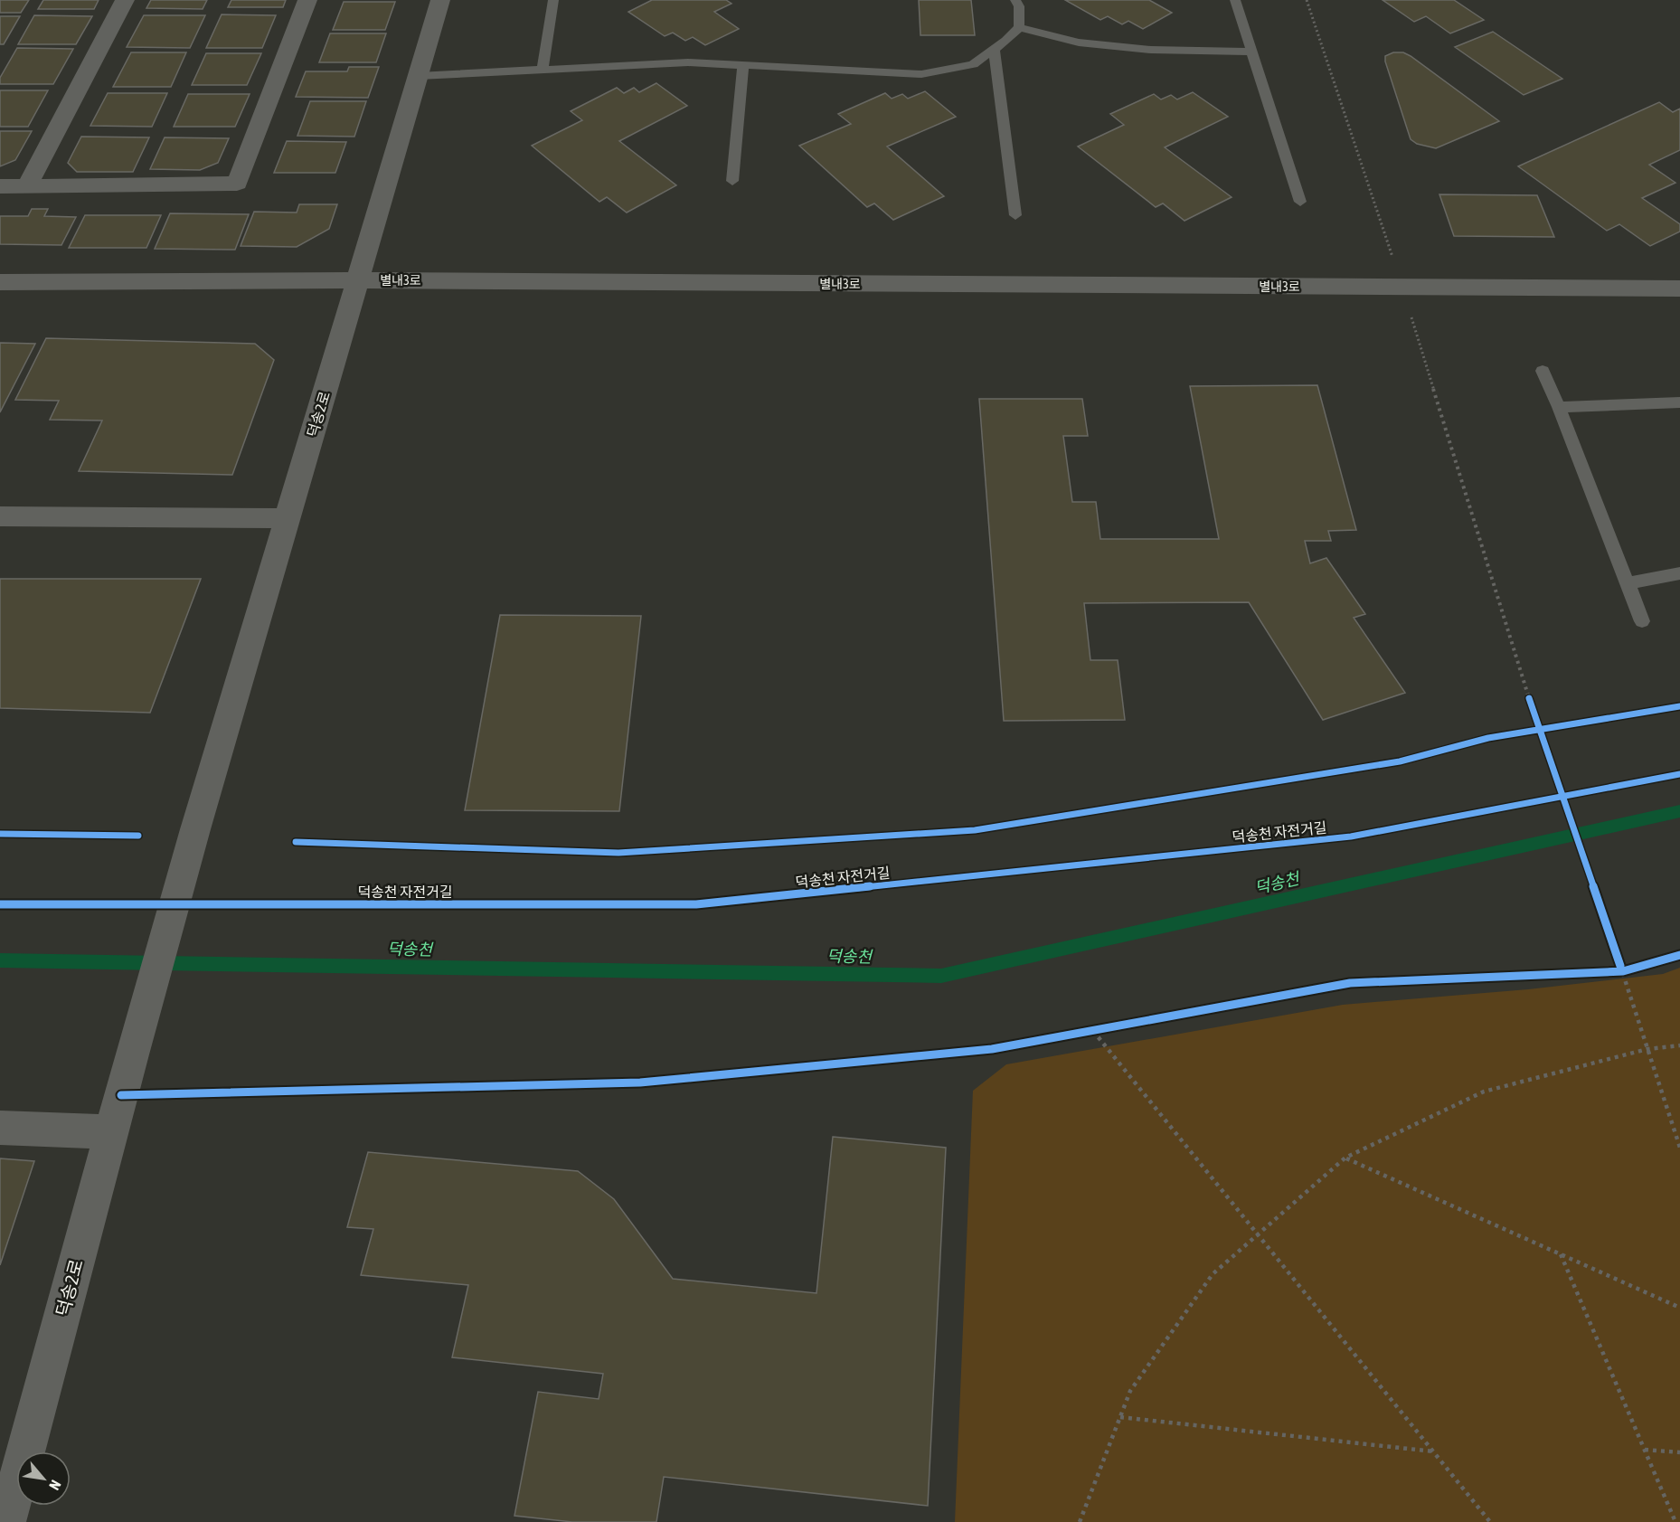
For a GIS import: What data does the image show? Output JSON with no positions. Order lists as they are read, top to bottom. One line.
{"streets":{"street":["별내3로","덕송2로"],"cycle path":["덕송천 자전거길"]},"crossings":[["별내3로","덕송2로"]],"water":["덕송천"],"north":"bottom right"}
